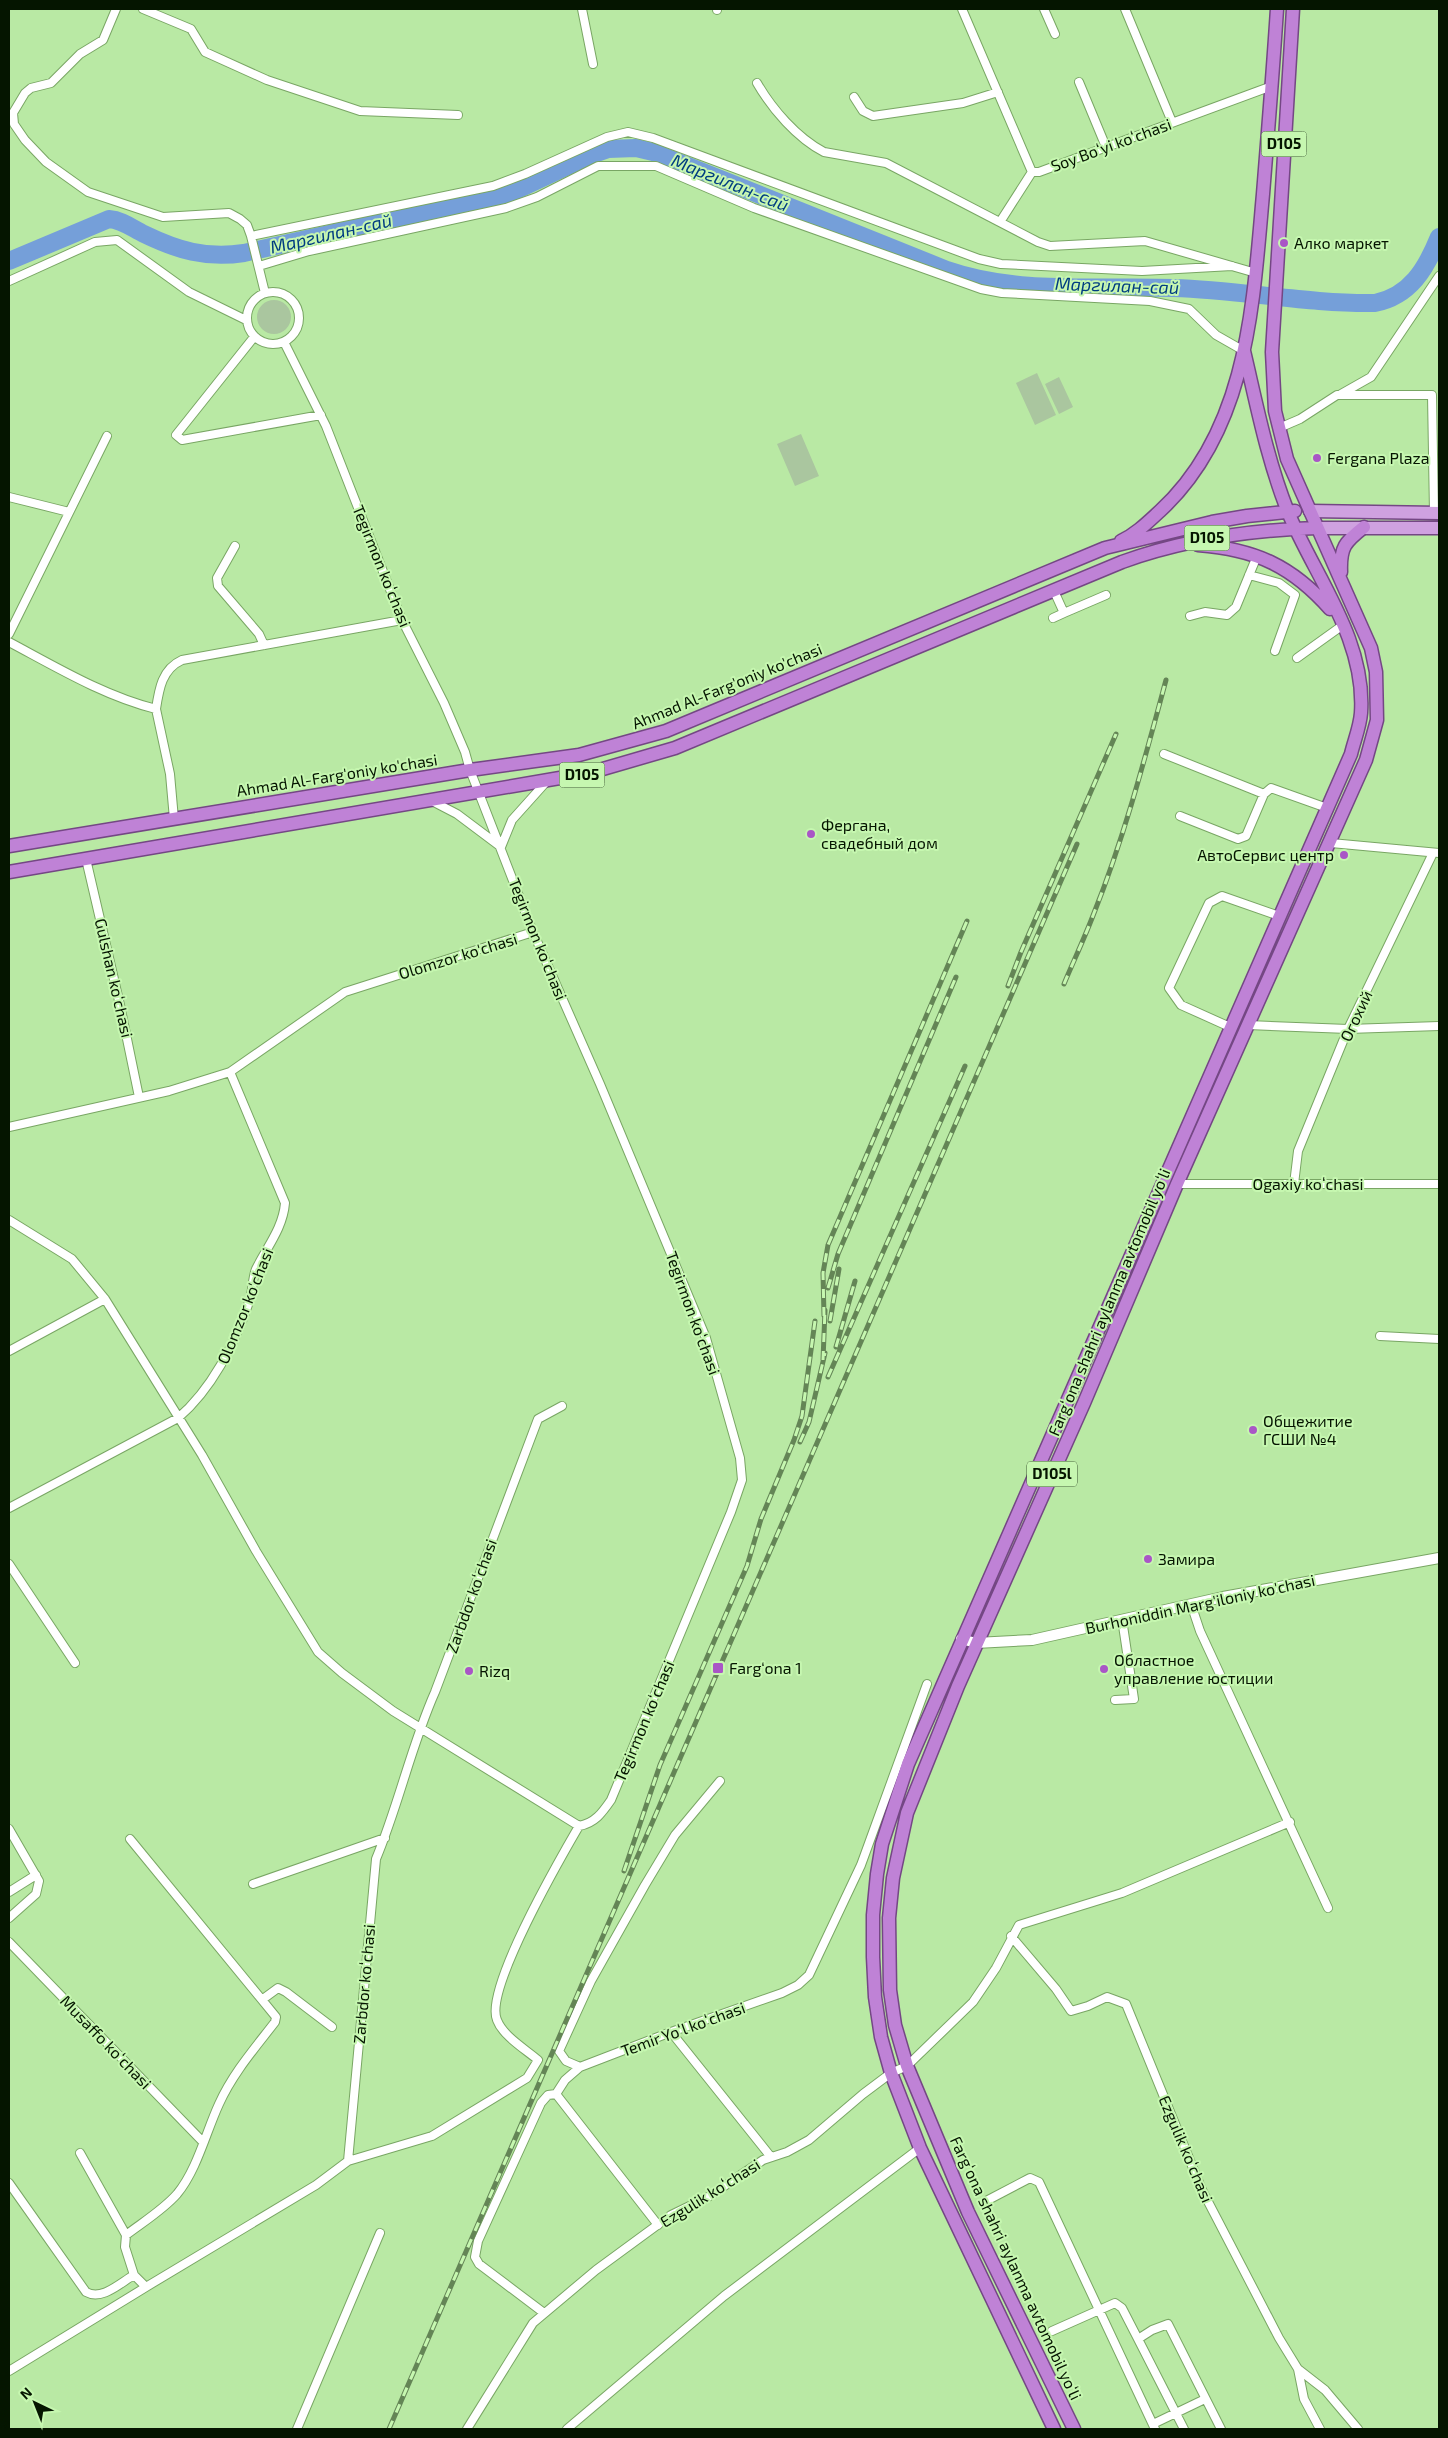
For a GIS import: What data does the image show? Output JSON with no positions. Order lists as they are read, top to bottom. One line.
{"streets":{"highway":["D105","Ahmad Al-Farg'oniy ko'chasi","Fargʻona shahri aylanma avtomobil yoʻli","D105l"],"street":["Soy Boʻyi koʻchasi","Tegirmon koʻchasi","Olomzor ko'chasi","Gulshan koʻchasi","Огохий","Ogaxiy koʻchasi","Zarbdor koʻchasi","Burhoniddin Marg'iloniy ko'chasi","Temir Yoʻl koʻchasi","Musaffo koʻchasi","Ezgulik koʻchasi"]},"crossings":[["D105","Soy Boʻyi koʻchasi"],["D105","Tegirmon koʻchasi"],["D105","Ahmad Al-Farg'oniy ko'chasi"],["D105","Gulshan koʻchasi"],["D105","Fargʻona shahri aylanma avtomobil yoʻli"],["Tegirmon koʻchasi","Ahmad Al-Farg'oniy ko'chasi"],["Tegirmon koʻchasi","Olomzor ko'chasi"],["Olomzor ko'chasi","Gulshan koʻchasi"],["Огохий","Ogaxiy koʻchasi"],["Ogaxiy koʻchasi","Fargʻona shahri aylanma avtomobil yoʻli"],["Fargʻona shahri aylanma avtomobil yoʻli","Burhoniddin Marg'iloniy ko'chasi"],["Fargʻona shahri aylanma avtomobil yoʻli","Ezgulik koʻchasi"]],"water":["Маргилан-сай"],"places":{"other":["Алко маркет","Fergana Plaza","Фергана, свадебный дом","АвтоСервис центр","Общежитие ГСШИ №4","Замира","Областное управление юстиции","Rizq"],"transit":["Farg‘ona 1"]},"north":"top left"}
